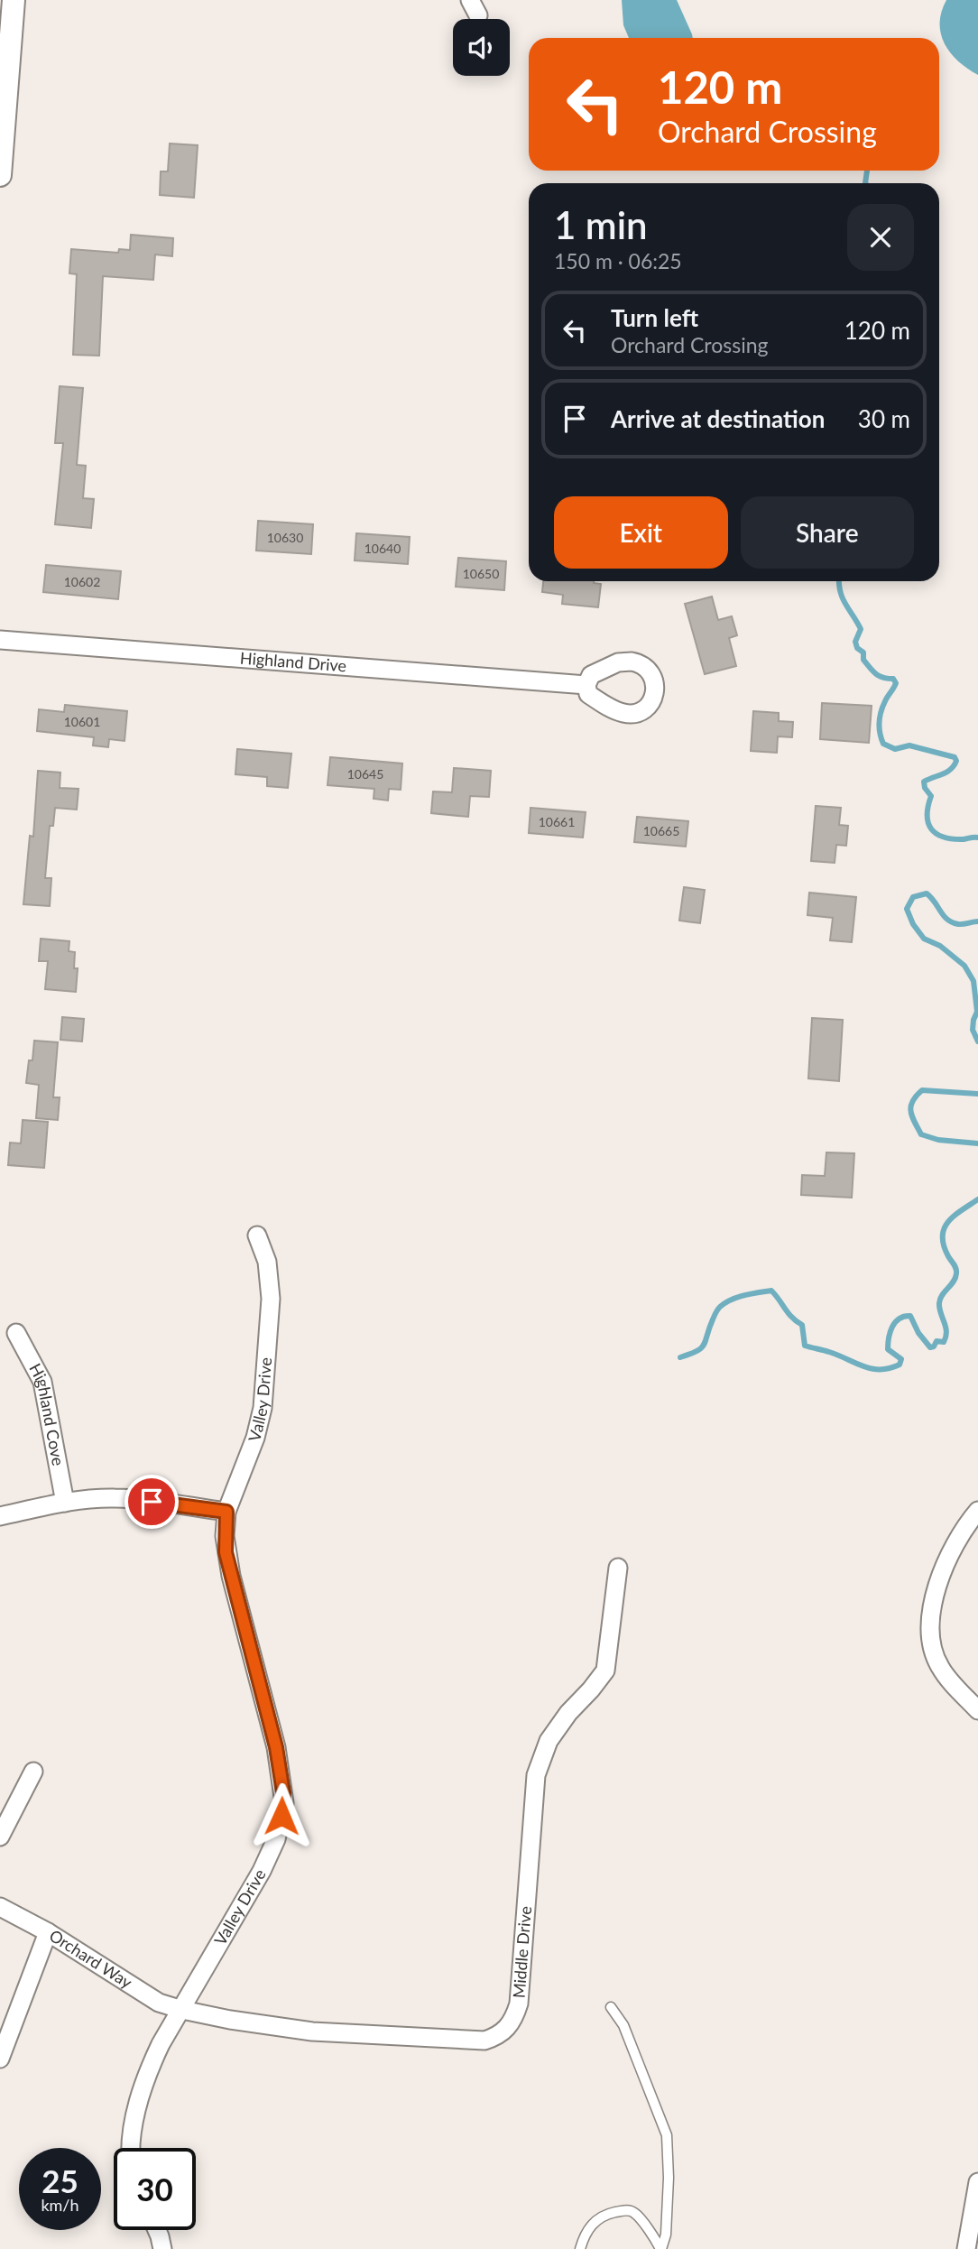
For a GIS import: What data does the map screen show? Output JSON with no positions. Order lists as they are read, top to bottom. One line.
{"streets":{"street":["Highland Drive","Valley Drive","Highland Cove","Middle Drive","Orchard Way"]},"crossings":[["Valley Drive","Middle Drive"],["Valley Drive","Orchard Way"],["Middle Drive","Orchard Way"]],"house_numbers":["10630","10640","10650","10602","10601","10645","10661","10665"],"page":{"turn":["120 m","Orchard Crossing"],"heading":["1 min","150 m · 06:25"],"list":[{"name":"Turn left","note":"Orchard Crossing","value":"120 m"},{"name":"Arrive at destination","value":"30 m"}],"buttons":["Exit","Share"],"speed":"25 km/h","limit":"30"}}
